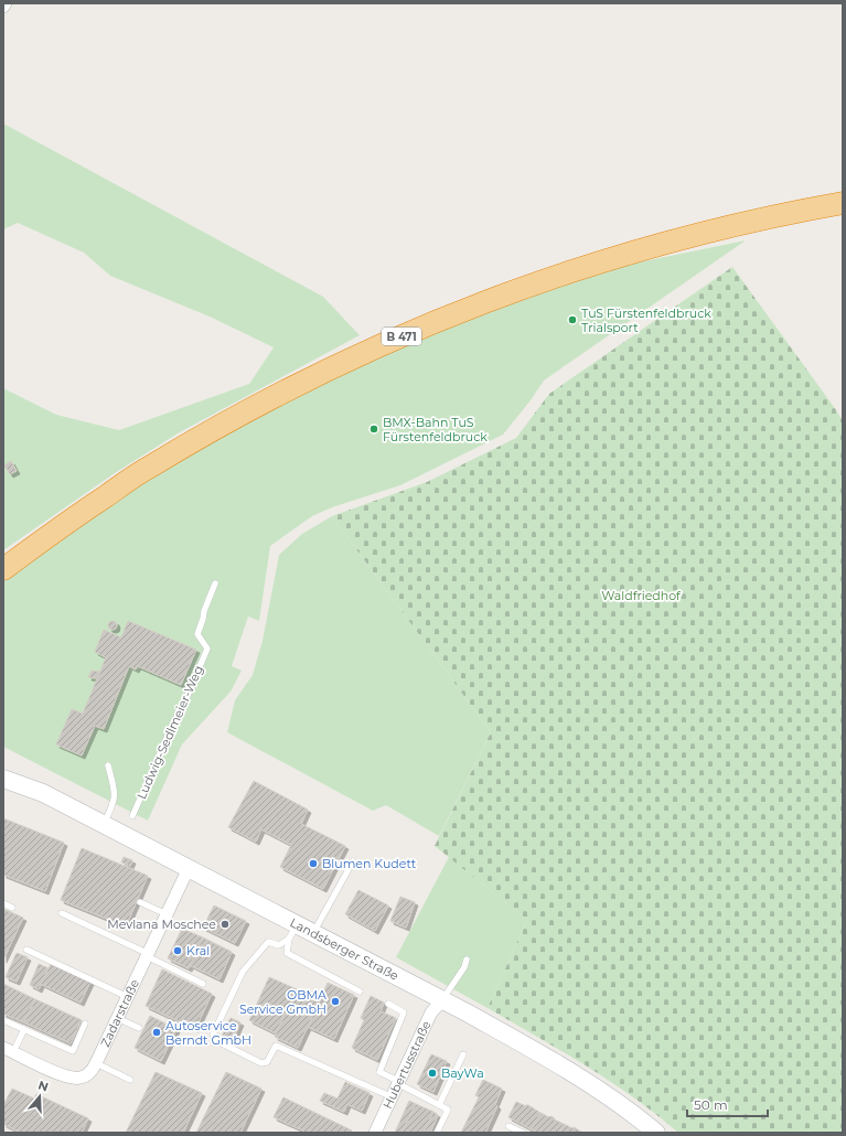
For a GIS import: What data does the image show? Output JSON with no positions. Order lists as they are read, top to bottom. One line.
{"streets":{"highway":["B 471"],"street":["Landsberger Straße","Zadarstraße","Hubertusstraße"],"lane":["Ludwig-Sedlmeier-Weg"]},"crossings":[["Landsberger Straße","Zadarstraße"],["Landsberger Straße","Hubertusstraße"]],"parks":["Waldfriedhof"],"places":["TuS Fürstenfeldbruck Trialsport","BMX-Bahn TuS Fürstenfeldbruck","Blumen Kudett","Mevlana Moschee","Kral","OBMA Service GmbH","Autoservice Berndt GmbH","BayWa"],"scale_bar":"50 m","north":"top"}
